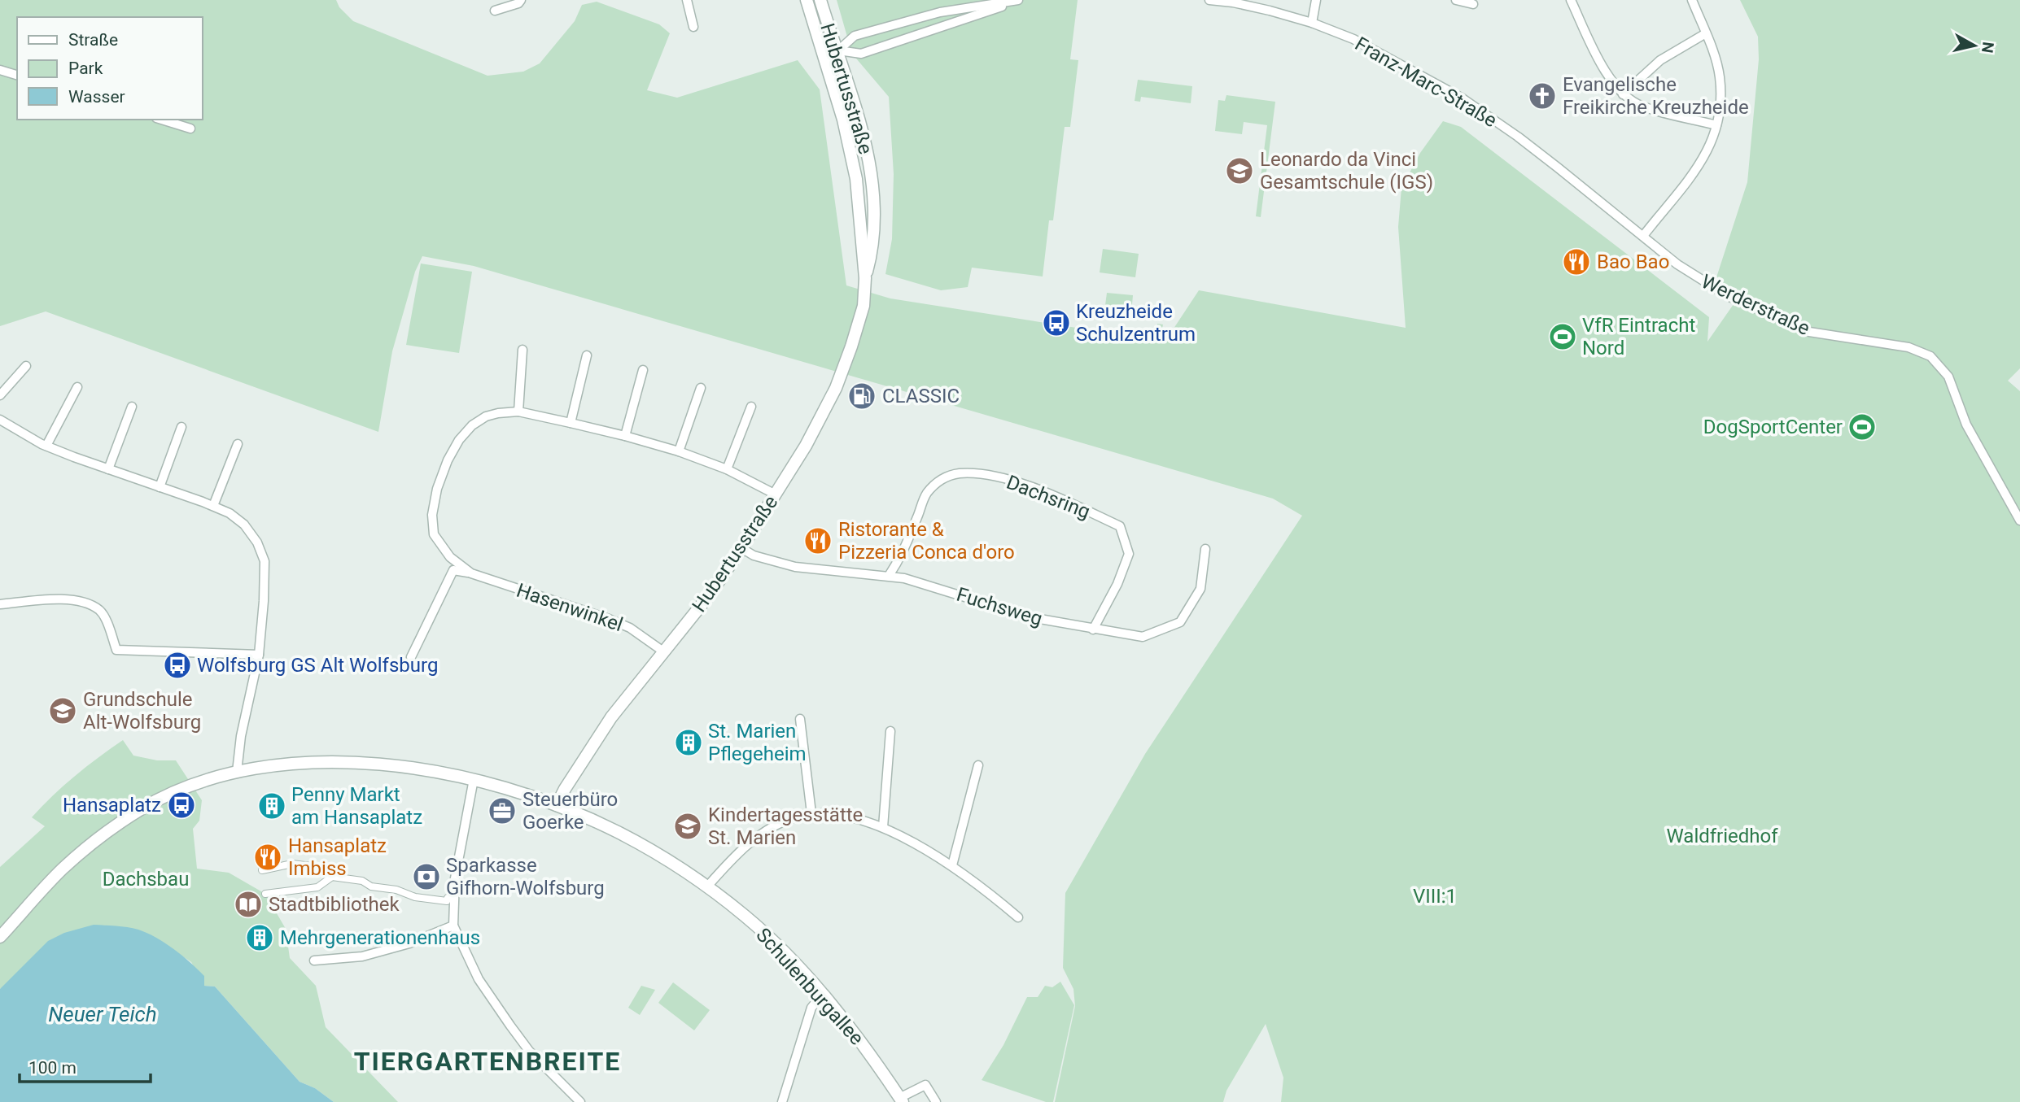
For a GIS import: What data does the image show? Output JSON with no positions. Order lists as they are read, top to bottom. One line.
{"streets":{"street":["Franz-Marc-Straße","Hubertusstraße","Werderstraße","Dachsring","Fuchsweg","Hasenwinkel","Schulenburgallee"]},"crossings":[["Franz-Marc-Straße","Werderstraße"],["Hubertusstraße","Fuchsweg"],["Hubertusstraße","Hasenwinkel"],["Hubertusstraße","Schulenburgallee"],["Dachsring","Fuchsweg"]],"districts":["TIERGARTENBREITE"],"water":["Neuer Teich"],"parks":["Waldfriedhof","Dachsbau","VIII:1"],"places":{"church":["Evangelische Freikirche Kreuzheide"],"school or university":["Leonardo da Vinci Gesamtschule (IGS)","Grundschule Alt-Wolfsburg","Kindertagesstätte St. Marien"],"restaurant":["Bao Bao","Ristorante & Pizzeria Conca d'oro","Hansaplatz Imbiss"],"bus stop":["Kreuzheide Schulzentrum","Wolfsburg GS Alt Wolfsburg","Hansaplatz"],"sports":["VfR Eintracht Nord","DogSportCenter"],"fuel station":["CLASSIC"],"building":["St. Marien Pflegeheim","Penny Markt am Hansaplatz","Mehrgenerationenhaus"],"office":["Steuerbüro Goerke"],"bank":["Sparkasse Gifhorn-Wolfsburg"],"library":["Stadtbibliothek"]},"legend":["Straße","Park","Wasser"],"scale_bar":"100 m","north":"right"}
